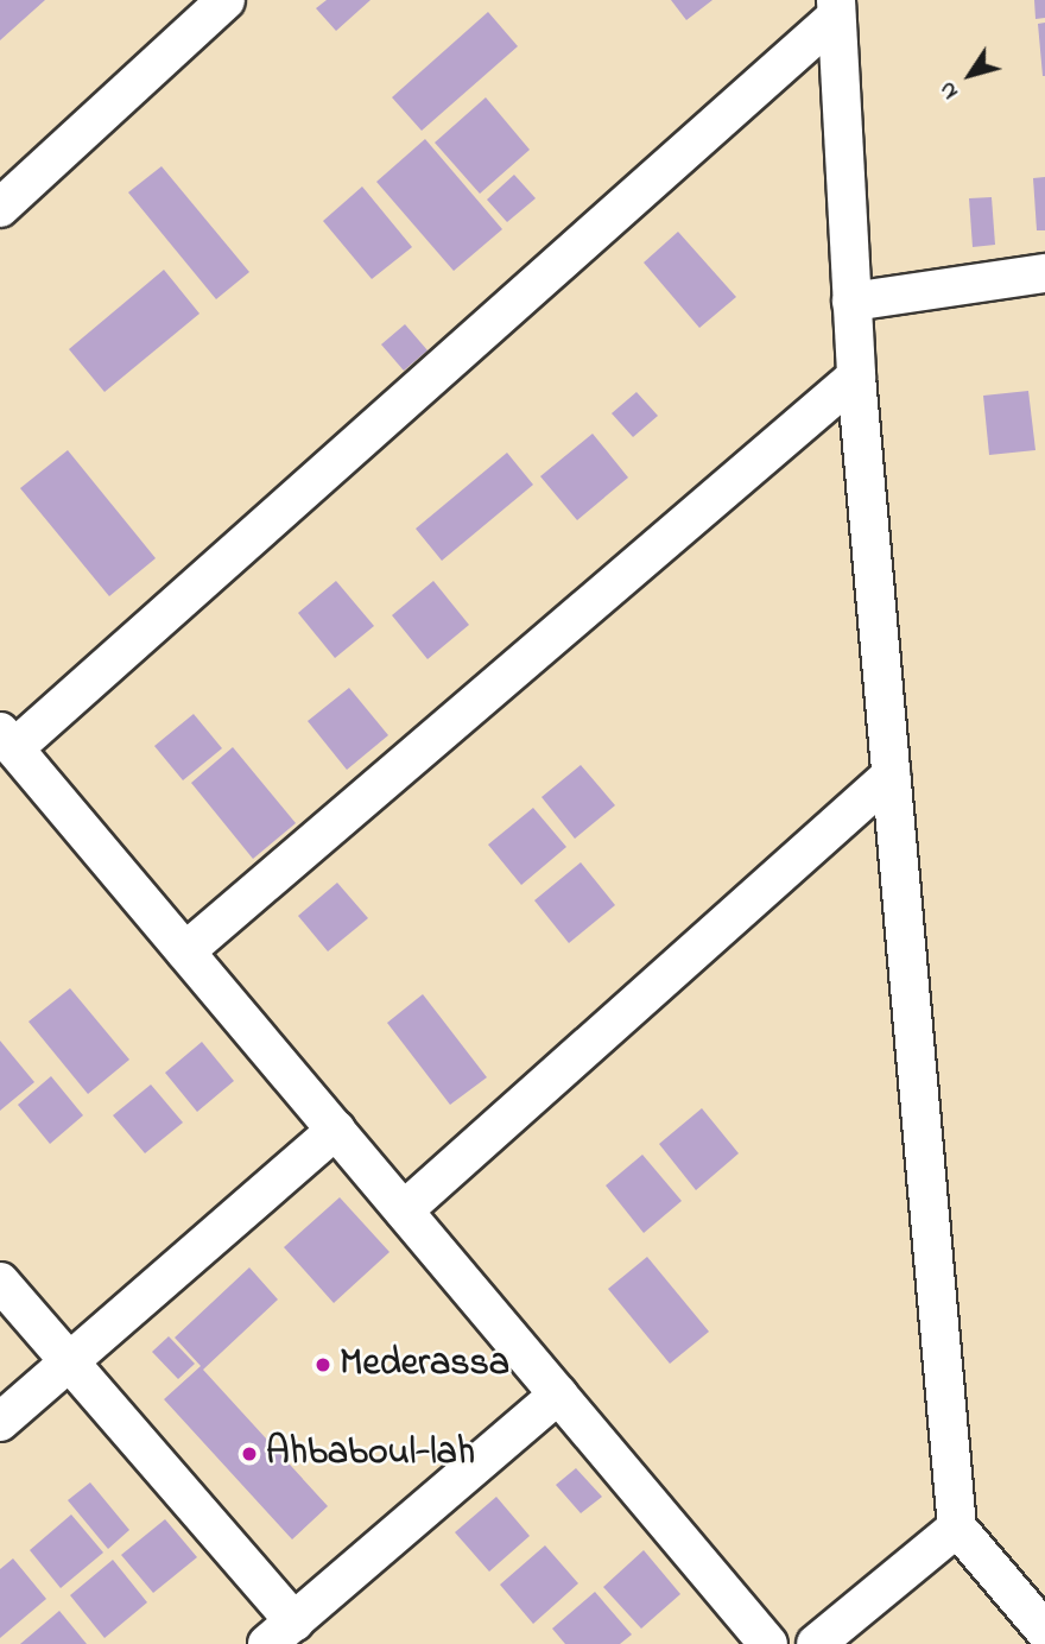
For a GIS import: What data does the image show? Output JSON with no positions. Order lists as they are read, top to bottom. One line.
{"places":["Mederassa","Ahbaboul-lah"],"north":"bottom left"}
